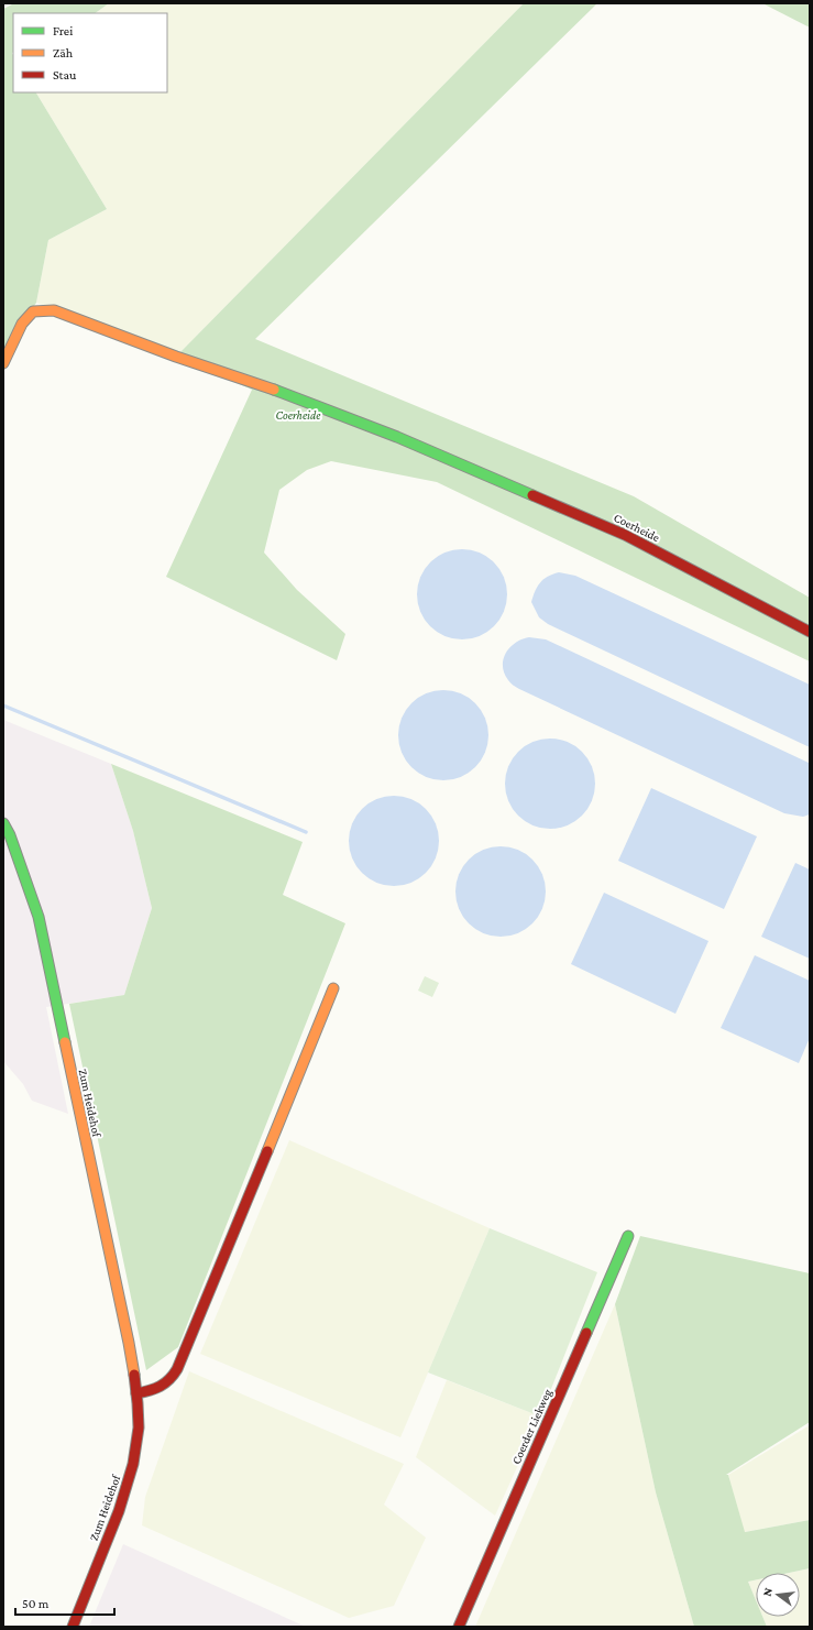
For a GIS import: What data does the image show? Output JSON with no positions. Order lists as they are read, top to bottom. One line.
{"streets":{"street":["Coerheide","Zum Heidehof","Coerder Liekweg"]},"parks":["Coerheide"],"legend":["Frei","Zäh","Stau"],"scale_bar":"50 m","north":"left"}
